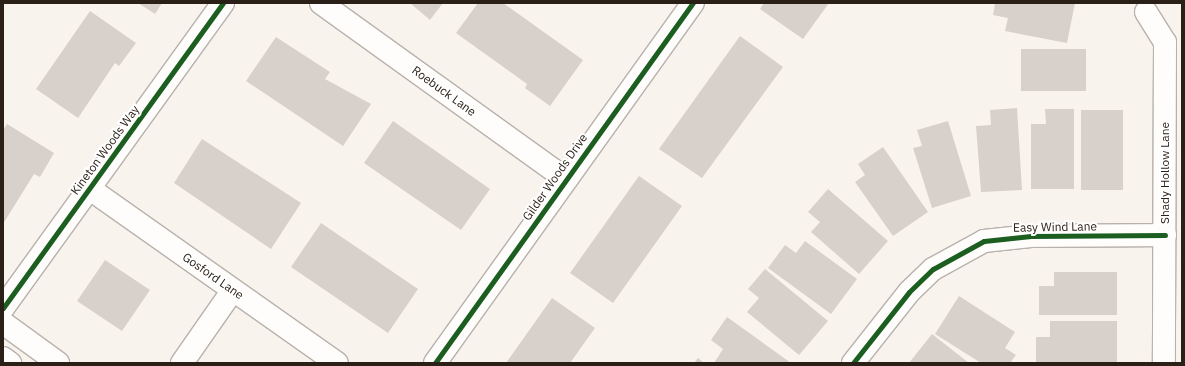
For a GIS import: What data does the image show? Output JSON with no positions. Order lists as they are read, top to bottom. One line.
{"streets":{"street":["Roebuck Lane","Kineton Woods Way","Shady Hollow Lane","Gilder Woods Drive","Easy Wind Lane","Gosford Lane"]},"crossings":[["Roebuck Lane","Gilder Woods Drive"],["Kineton Woods Way","Gosford Lane"],["Shady Hollow Lane","Easy Wind Lane"]]}
